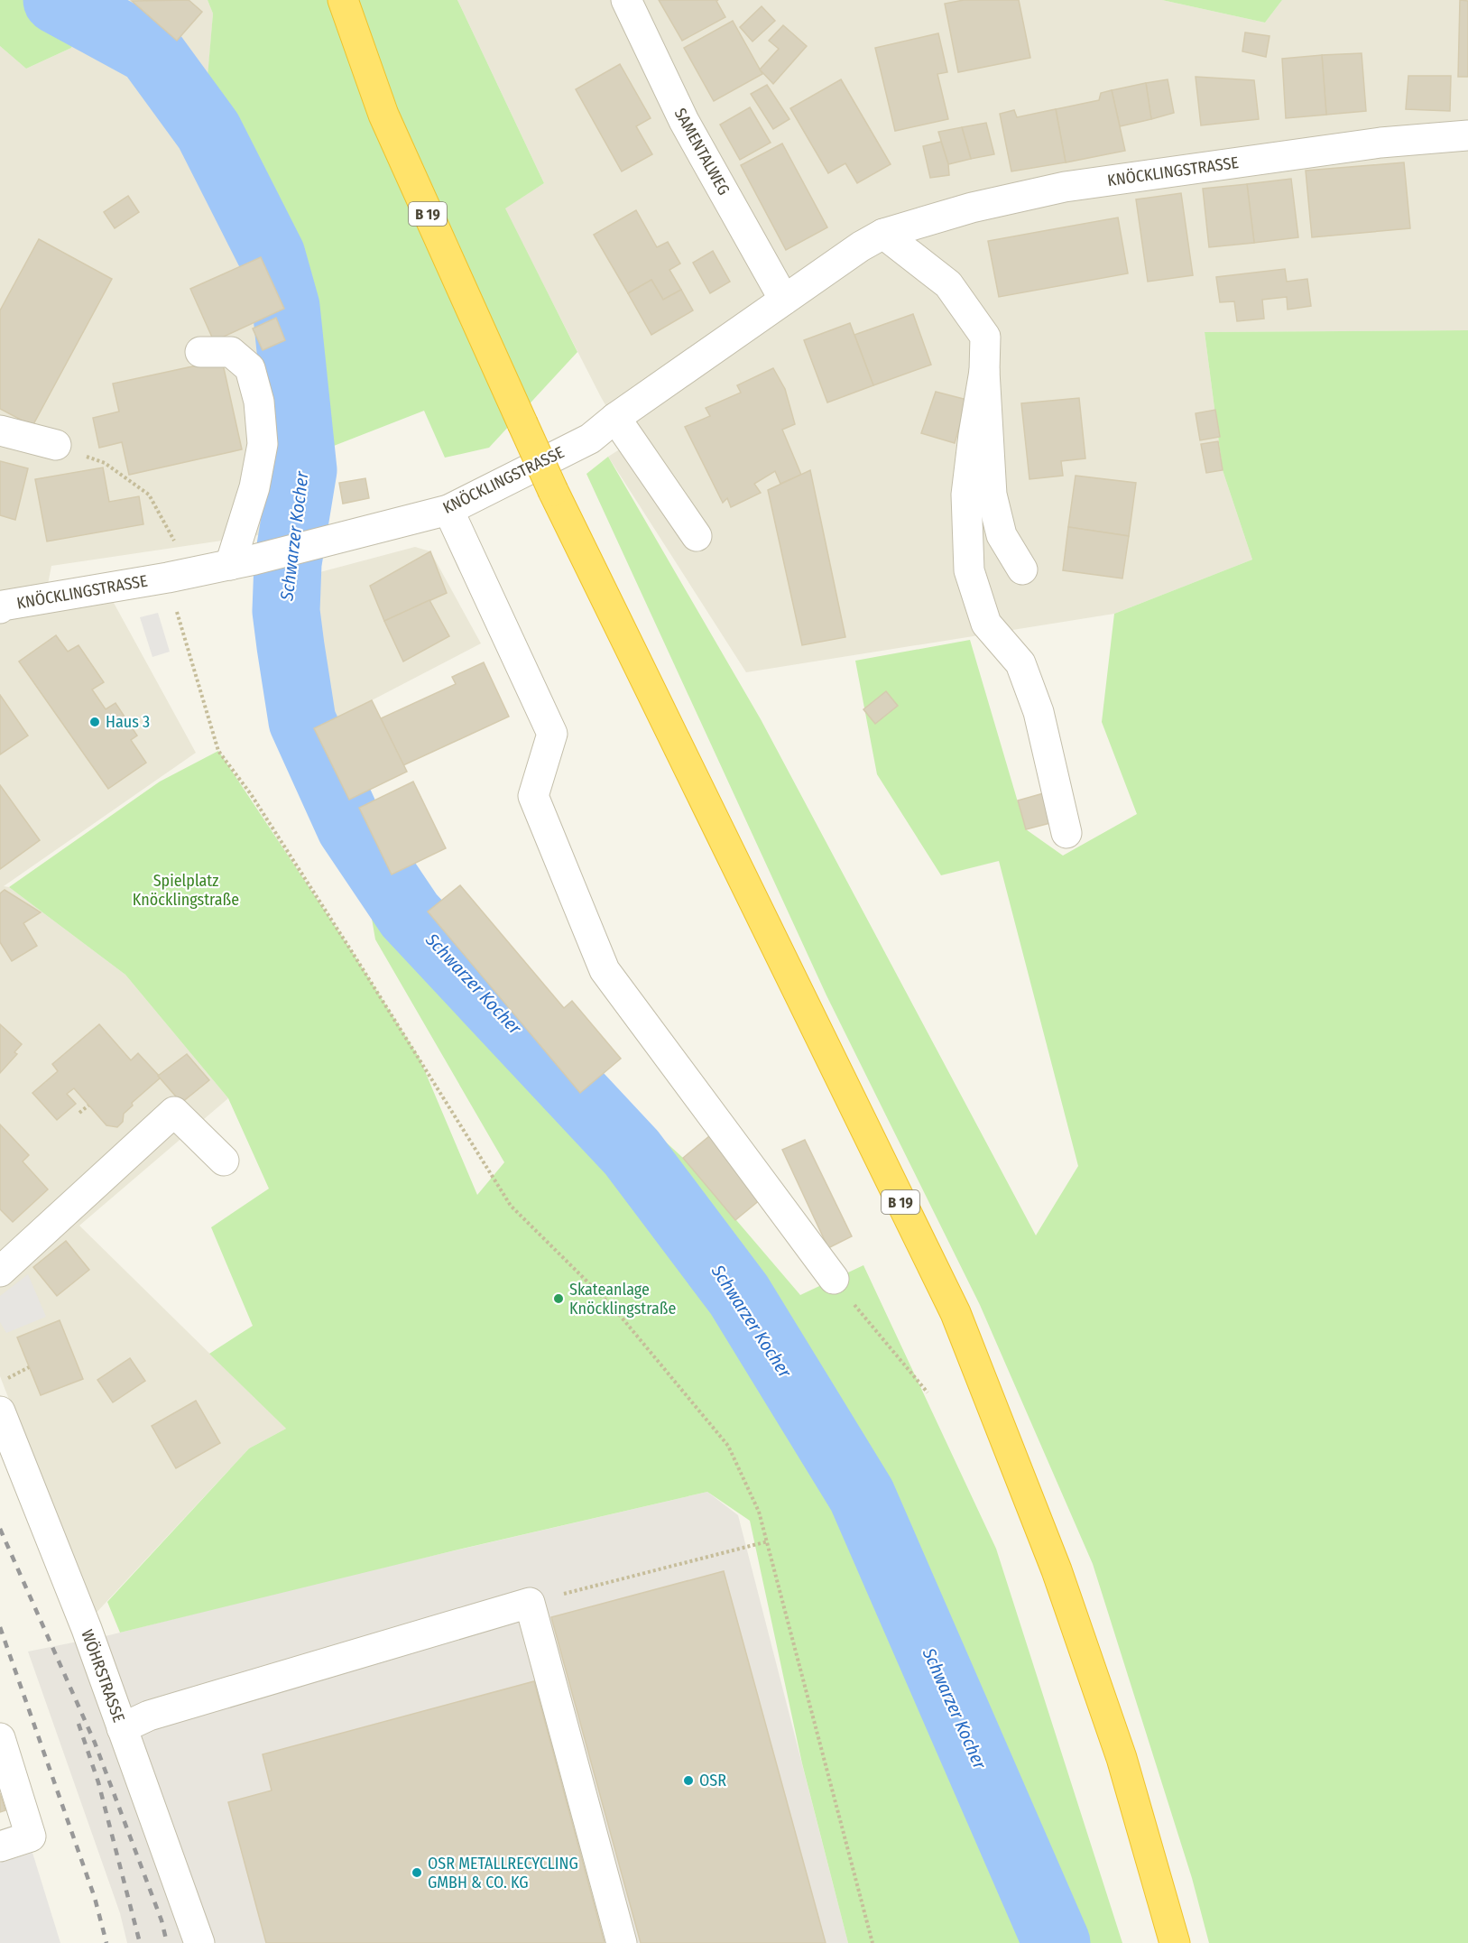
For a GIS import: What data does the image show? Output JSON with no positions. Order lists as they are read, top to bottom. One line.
{"streets":{"highway":["B 19"],"street":["SAMENTALWEG","KNÖCKLINGSTRASSE","WÖHRSTRASSE"]},"crossings":[["SAMENTALWEG","KNÖCKLINGSTRASSE"]],"water":["Schwarzer Kocher"],"parks":["Spielplatz Knöcklingstraße"],"places":["Haus 3","Skateanlage Knöcklingstraße","OSR","OSR METALLRECYCLING GMBH & CO. KG"]}
